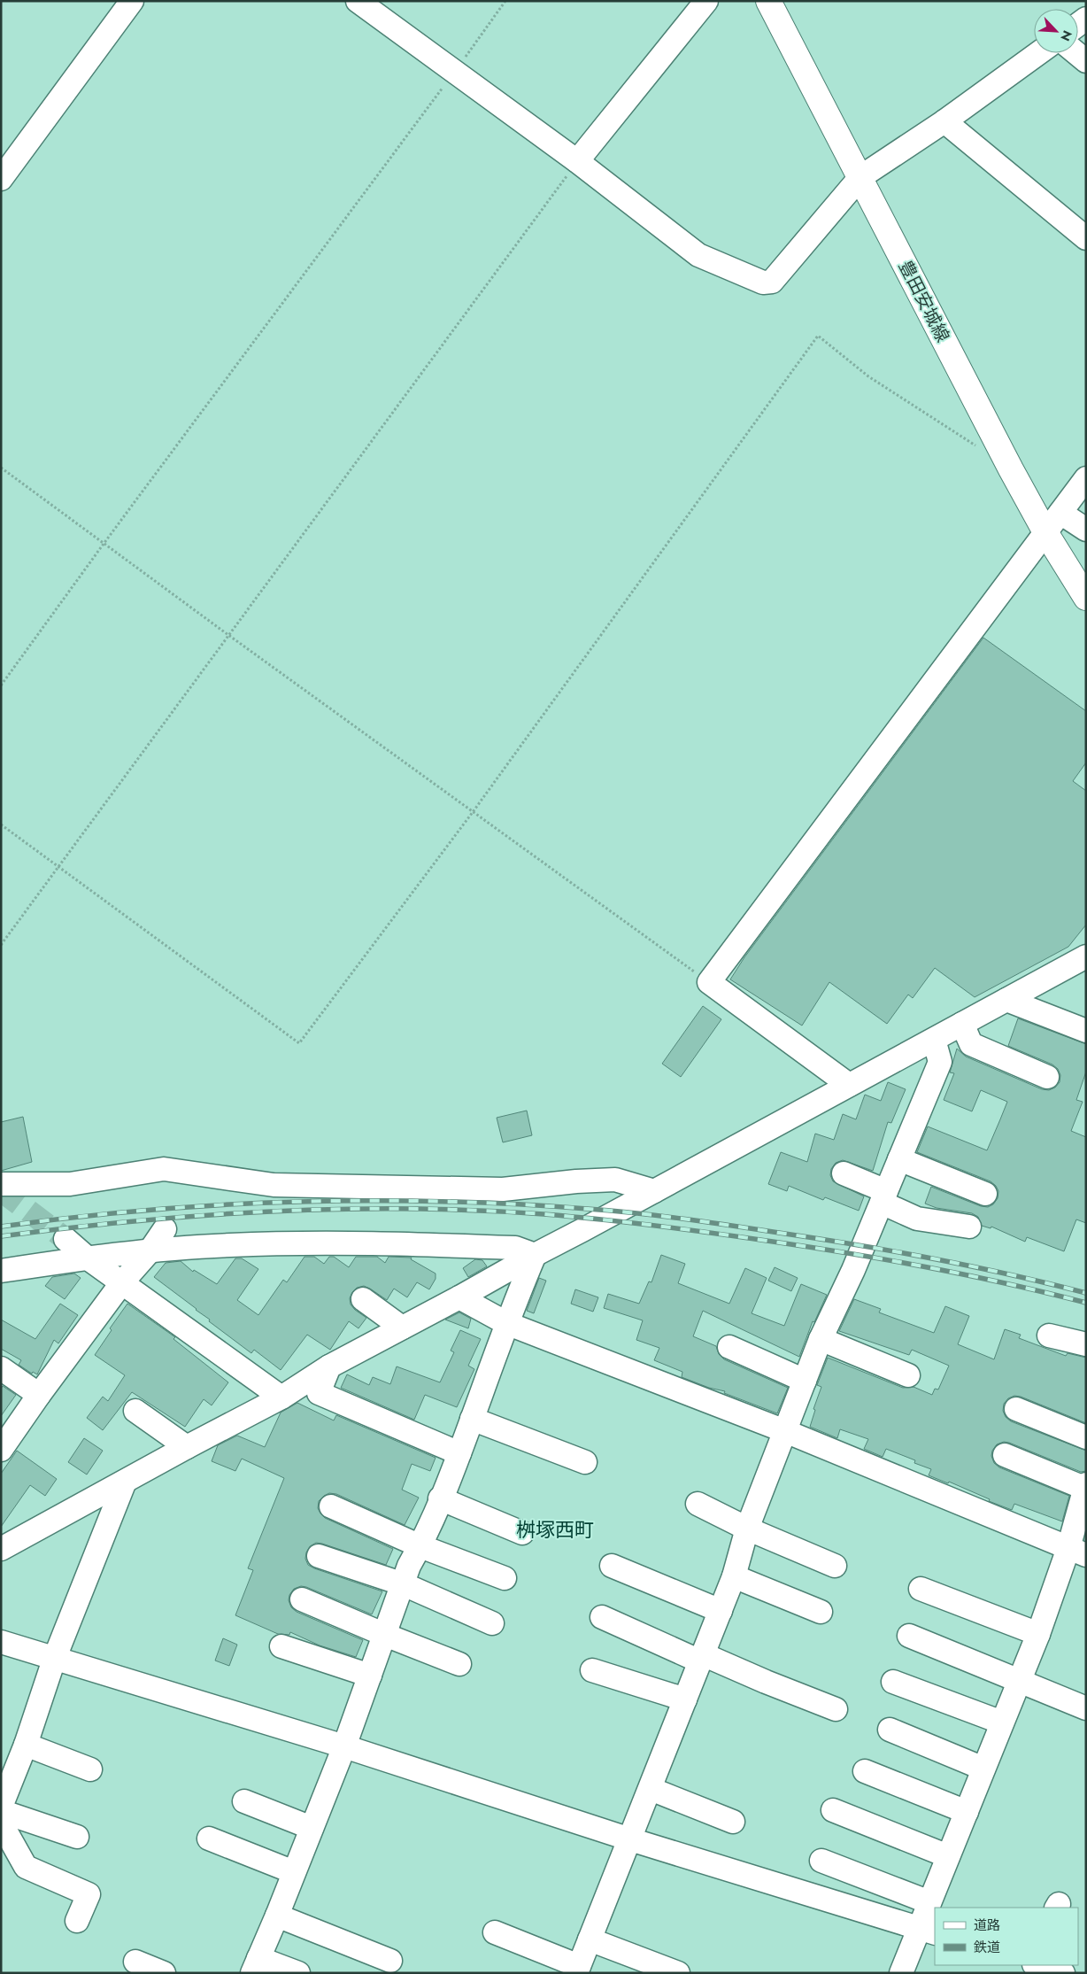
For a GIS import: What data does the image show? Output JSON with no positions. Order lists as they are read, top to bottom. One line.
{"streets":{"main road":["豊田安城線"]},"districts":["桝塚西町"],"legend":["道路","鉄道"],"north":"bottom right"}
